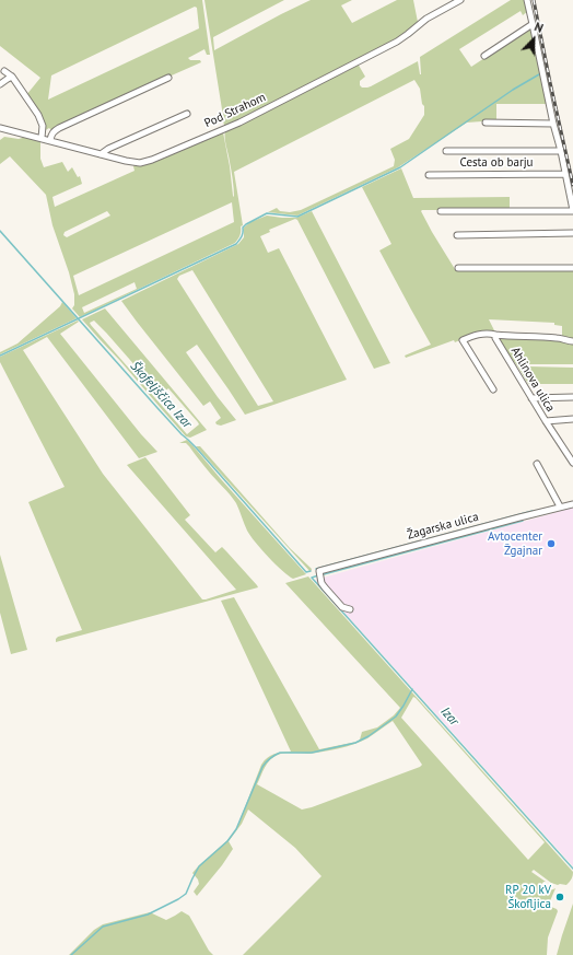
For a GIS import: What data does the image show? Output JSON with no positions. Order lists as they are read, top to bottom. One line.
{"streets":{"street":["Pod Strahom","Cesta ob barju","Ahlinova ulica","Žagarska ulica"]},"water":["Škofeljščica Izar","Izar"],"places":["Avtocenter Žgajnar","RP 20 kV Škofljica"],"north":"top right"}
